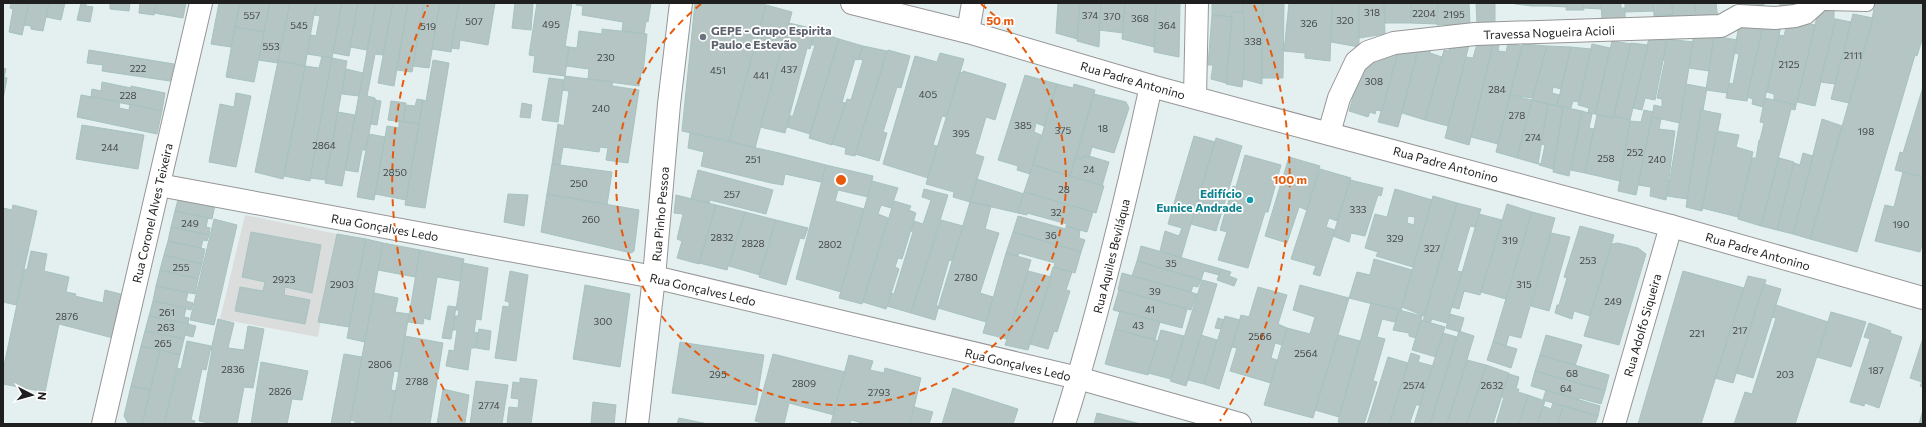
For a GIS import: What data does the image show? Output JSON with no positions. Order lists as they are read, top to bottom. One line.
{"streets":{"street":["Travessa Nogueira Acioli","Rua Padre Antonino","Rua Coronel Alves Teixeira","Rua Pinho Pessoa","Rua Gonçalves Ledo","Rua Aquiles Beviláqua","Rua Adolfo Siqueira"]},"crossings":[["Travessa Nogueira Acioli","Rua Padre Antonino"],["Rua Padre Antonino","Rua Aquiles Beviláqua"],["Rua Padre Antonino","Rua Adolfo Siqueira"],["Rua Coronel Alves Teixeira","Rua Gonçalves Ledo"],["Rua Pinho Pessoa","Rua Gonçalves Ledo"],["Rua Gonçalves Ledo","Rua Aquiles Beviláqua"]],"places":["GEPE - Grupo Espirita Paulo e Estevão","Edifício Eunice Andrade"],"house_numbers":["318","2204","2195","557","374","370","368","320","507","326","495","545","364","519","338","553","2111","230","2125","222","437","451","441","308","284","405","228","240","278","385","18","375","198","395","274","2864","244","252","258","251","240","24","2850","250","28","257","333","32","260","249","190","36","2832","329","319","2828","2802","327","253","35","255","2780","2923","2903","315","39","249","41","261","2876","300","43","263","217","221","2566","265","2564","2806","2836","187","68","295","203","2788","2809","2574","2632","64","2826","2793","2774"],"north":"right","rings":["50 m","100 m"]}
